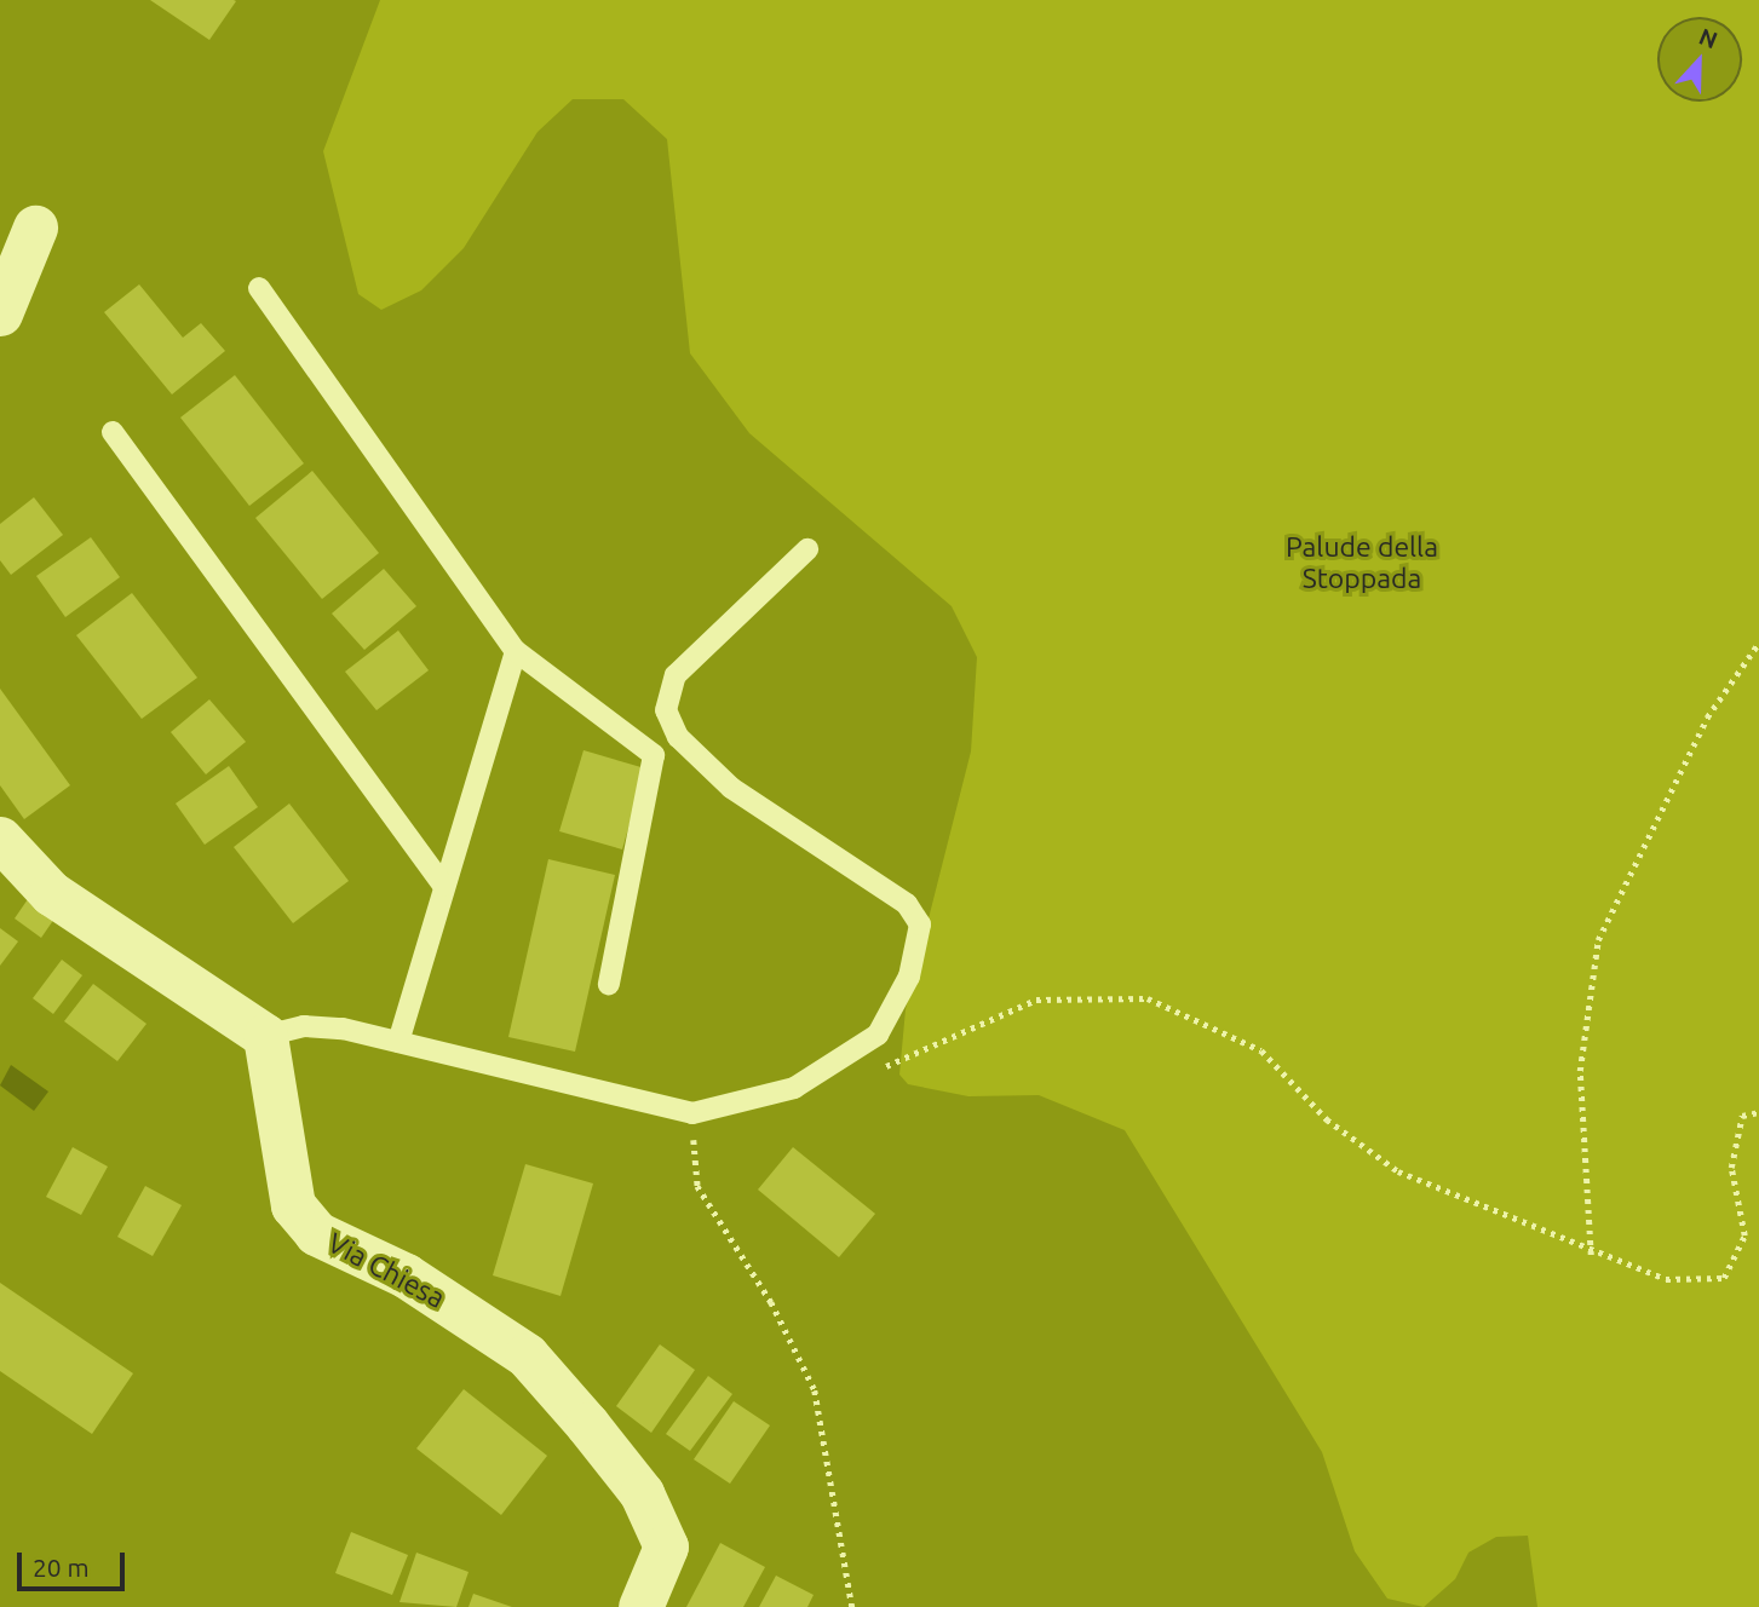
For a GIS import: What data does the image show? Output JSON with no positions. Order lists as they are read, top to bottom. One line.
{"streets":{"street":["Via Chiesa"]},"parks":["Palude della Stoppada"],"scale_bar":"20 m","north":"top"}
